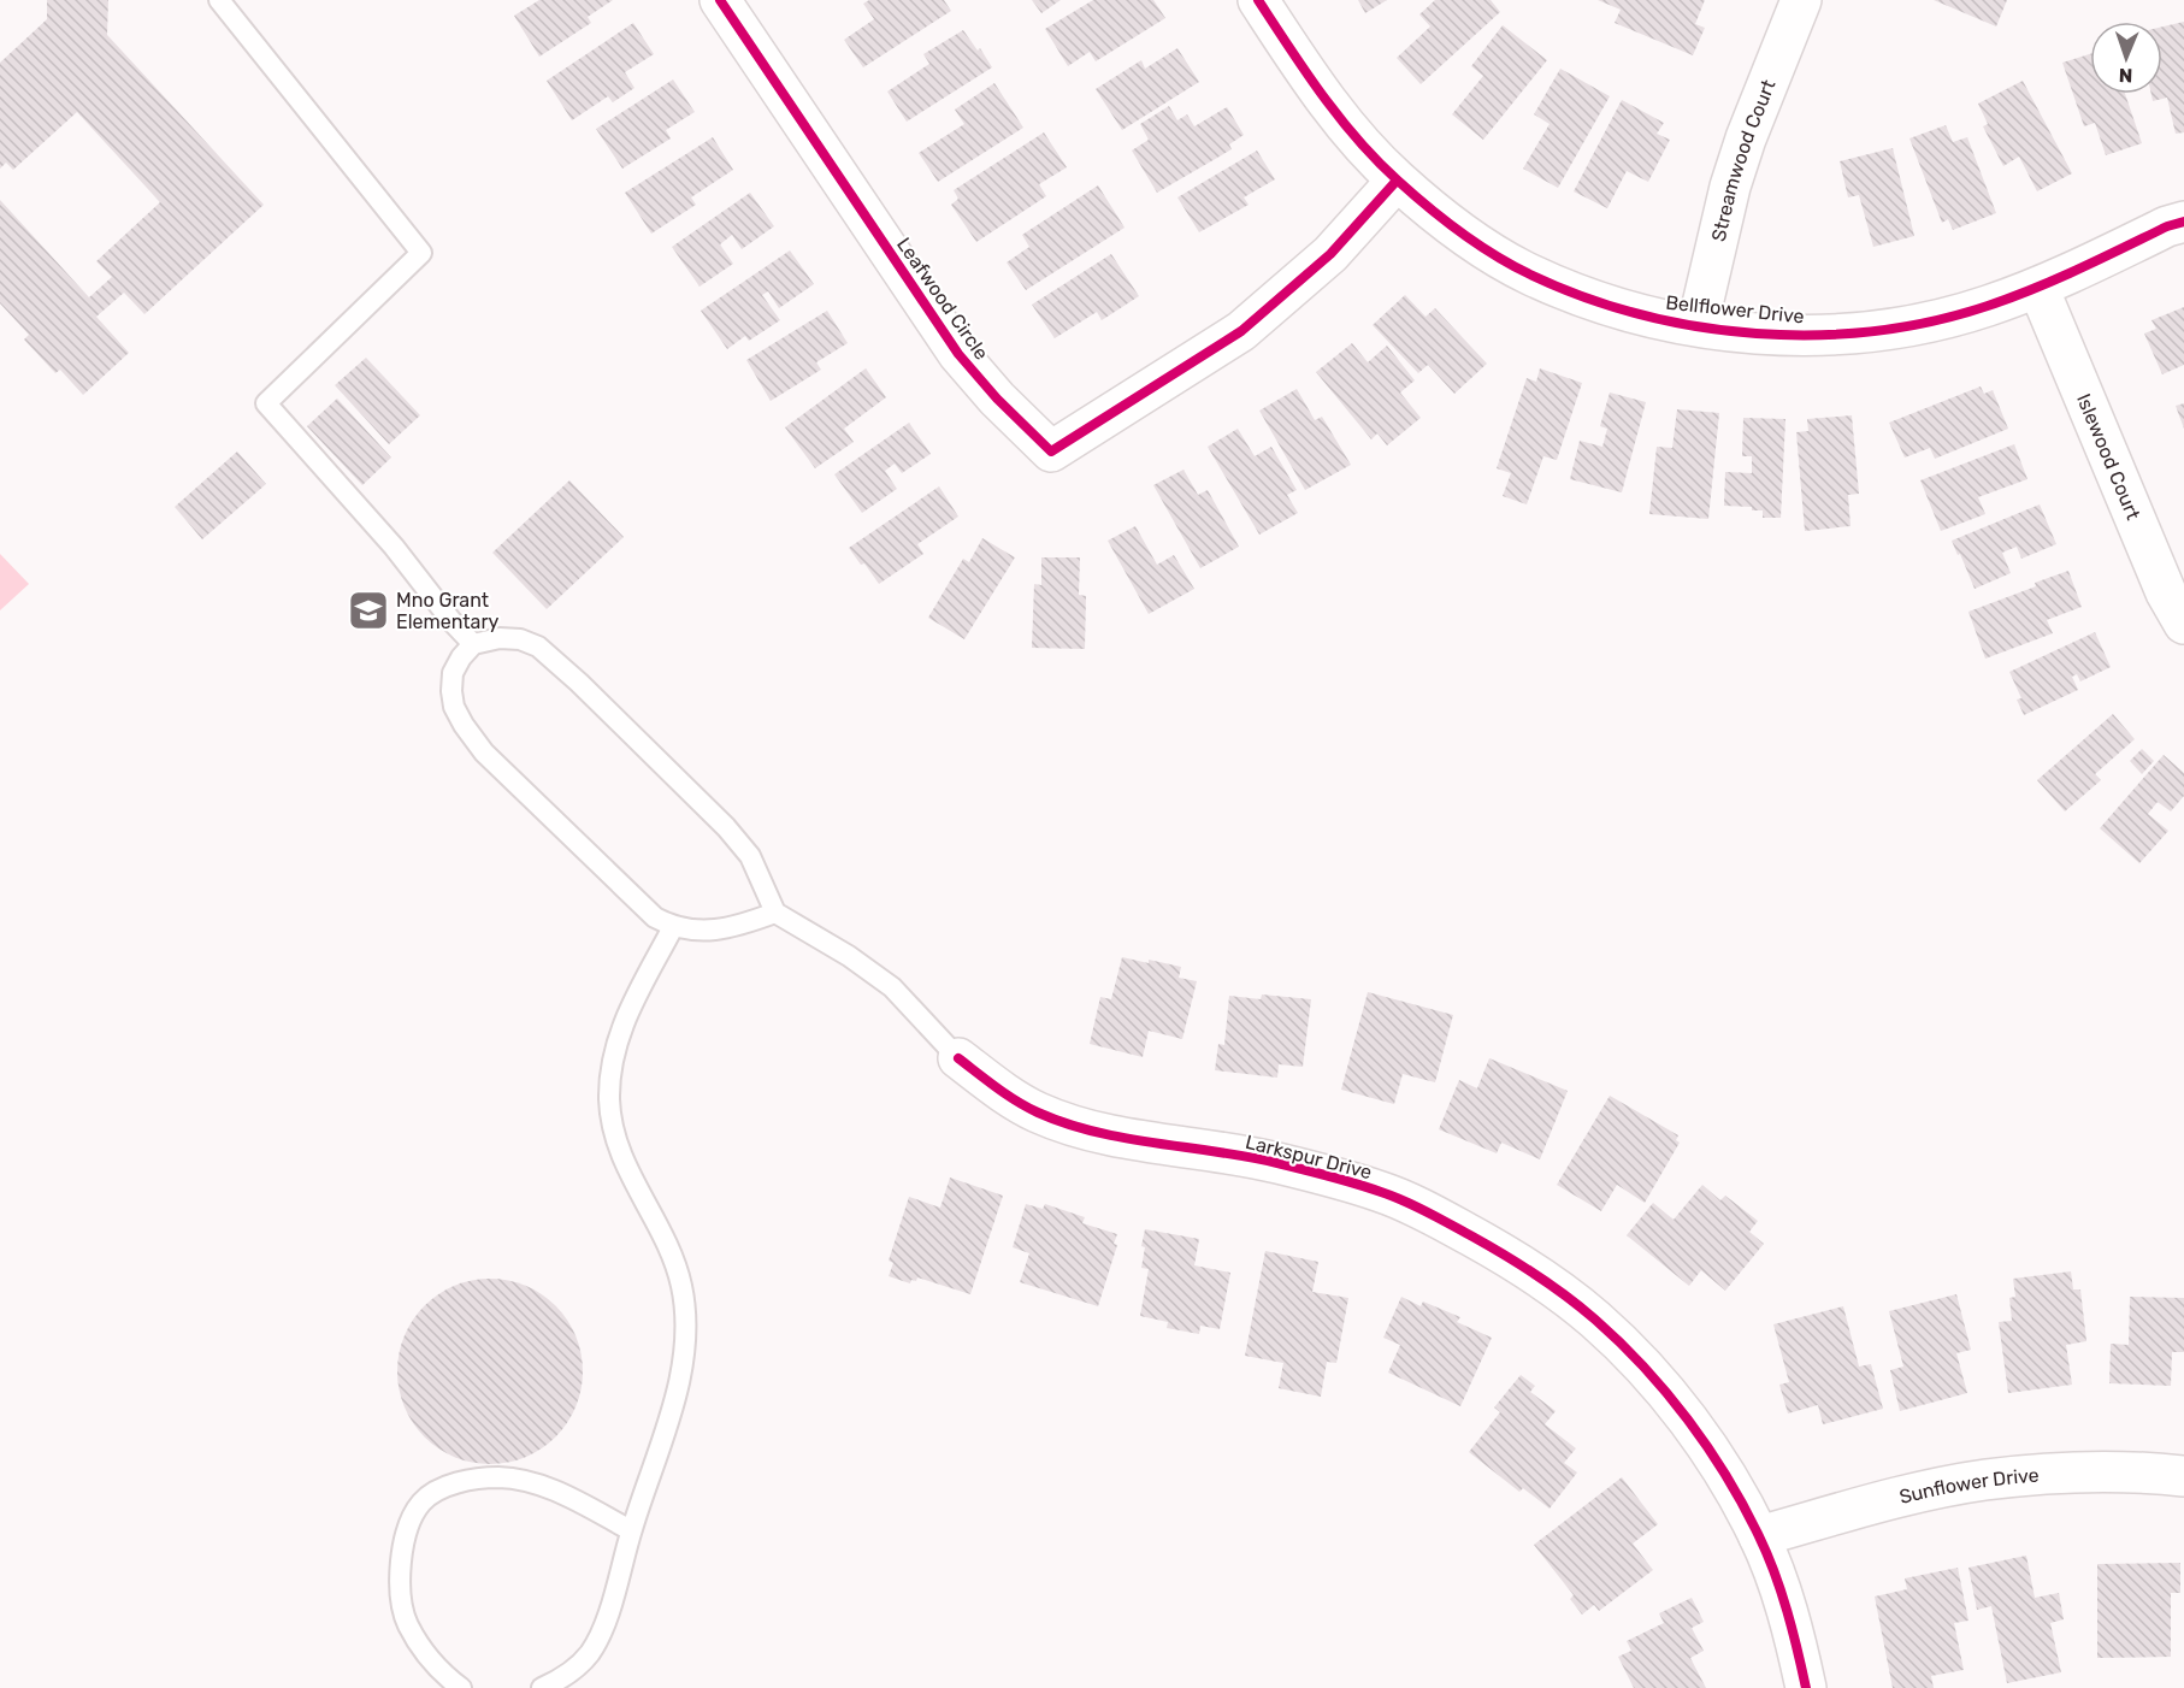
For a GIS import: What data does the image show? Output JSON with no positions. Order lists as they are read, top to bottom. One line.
{"streets":{"street":["Streamwood Court","Leafwood Circle","Bellflower Drive","Islewood Court","Larkspur Drive","Sunflower Drive"]},"crossings":[["Streamwood Court","Bellflower Drive"],["Leafwood Circle","Bellflower Drive"],["Bellflower Drive","Islewood Court"],["Larkspur Drive","Sunflower Drive"]],"places":{"school or university":["Mno Grant Elementary"]},"north":"bottom"}
